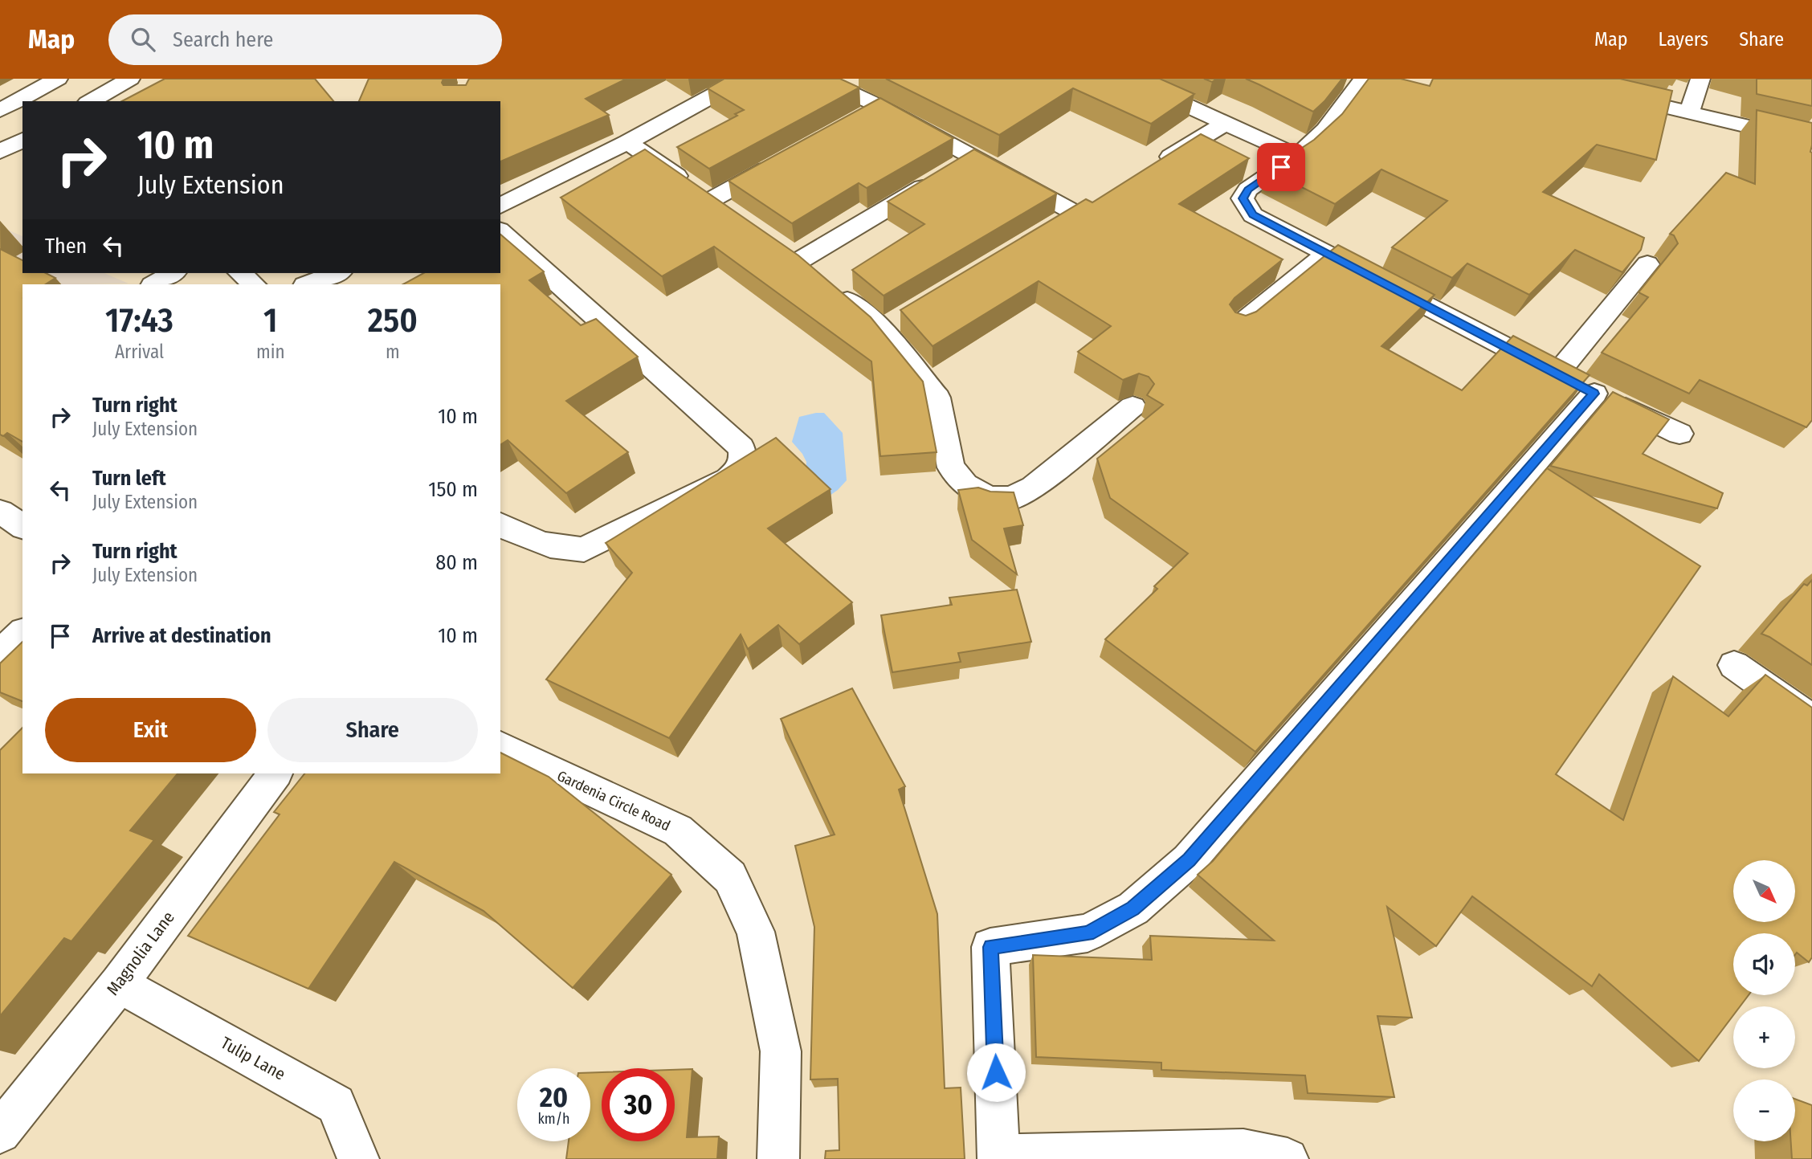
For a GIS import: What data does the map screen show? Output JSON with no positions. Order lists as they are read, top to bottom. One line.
{"streets":{"street":["Gardenia Circle Road","Magnolia Lane","Tulip Lane"]},"crossings":[["Magnolia Lane","Tulip Lane"]],"north":"bottom right","page":{"header":"Map","search":"Search here","nav":["Map","Layers","Share"],"turn":["10 m","July Extension"],"then":"Then","eta":["17:43","Arrival","1","min","250","m"],"list":[{"name":"Turn right","note":"July Extension","value":"10 m"},{"name":"Turn left","note":"July Extension","value":"150 m"},{"name":"Turn right","note":"July Extension","value":"80 m"},{"name":"Arrive at destination","value":"10 m"}],"buttons":["Exit","Share"],"map_buttons":["+","−"],"speed":"20 km/h","limit":"30"}}
